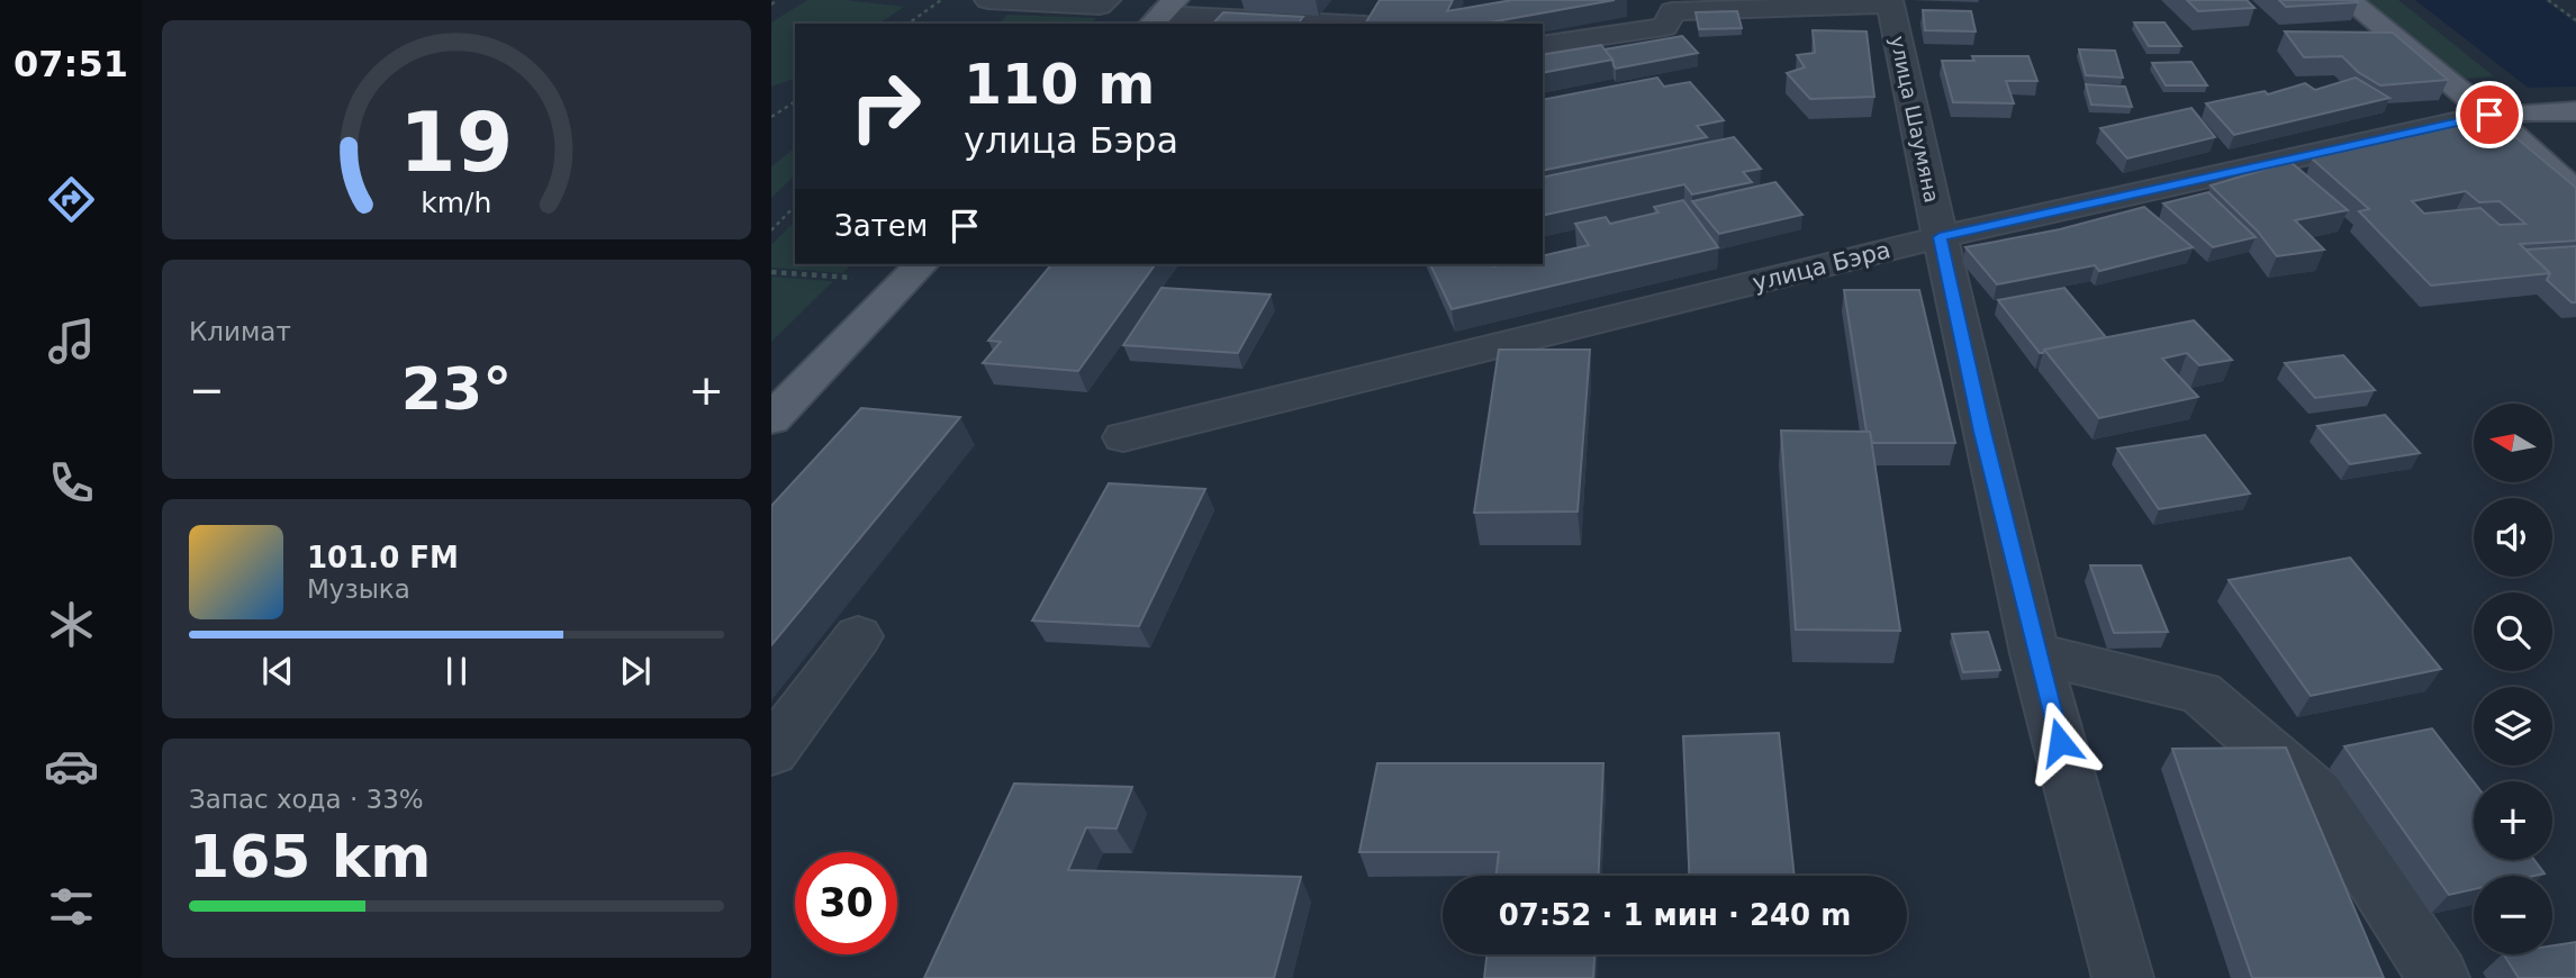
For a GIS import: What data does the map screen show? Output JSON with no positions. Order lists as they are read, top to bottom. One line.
{"streets":{"street":["улица Шаумяна","улица Бэра"]},"crossings":[["улица Шаумяна","улица Бэра"]],"north":"left","page":{"tabs":"07:51","turn":["110 m","улица Бэра"],"then":"Затем","tile":["Климат",["Запас хода · 33%","165 km"]],"heat":["−","23°","+"],"map_buttons":["+","−"],"song":["101.0 FM","Музыка"],"limit":"30","trip":"07:52 · 1 мин · 240 m","gauge":["19","km/h"]}}
